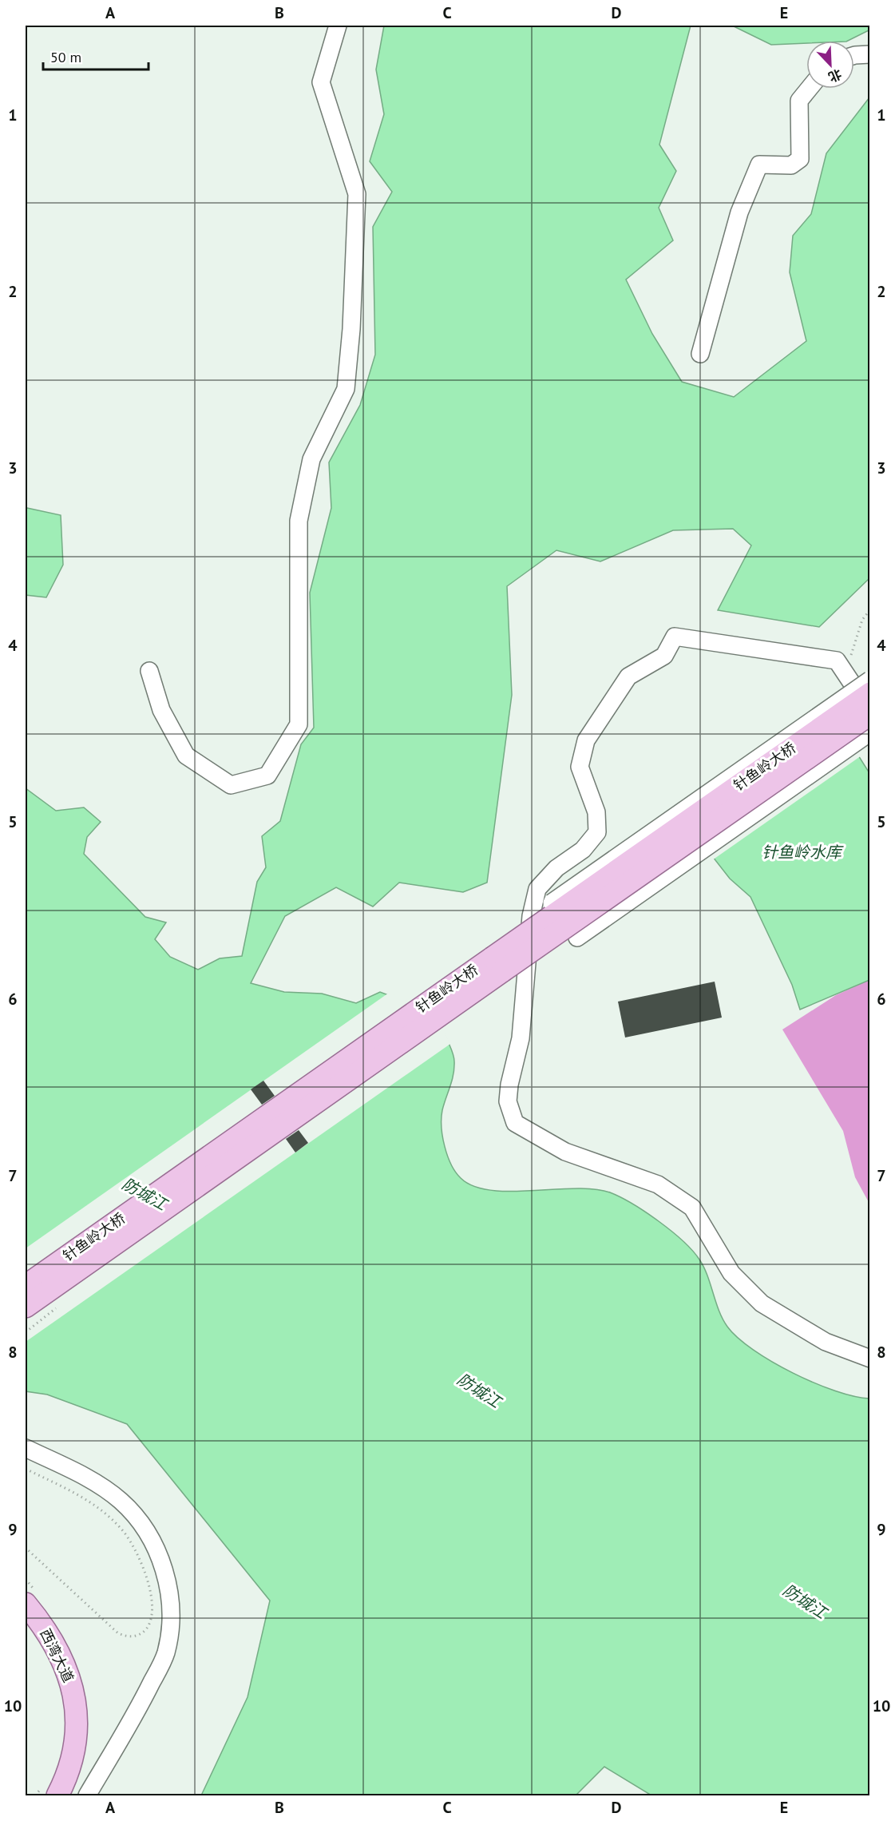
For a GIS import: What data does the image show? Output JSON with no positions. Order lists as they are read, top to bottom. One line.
{"streets":{"main road":["针鱼岭大桥","西湾大道"]},"water":["针鱼岭水库","防城江"],"scale_bar":"50 m","north":"bottom right","grid":{"columns":["A","B","C","D","E"],"rows":["1","2","3","4","5","6","7","8","9","10"]}}
